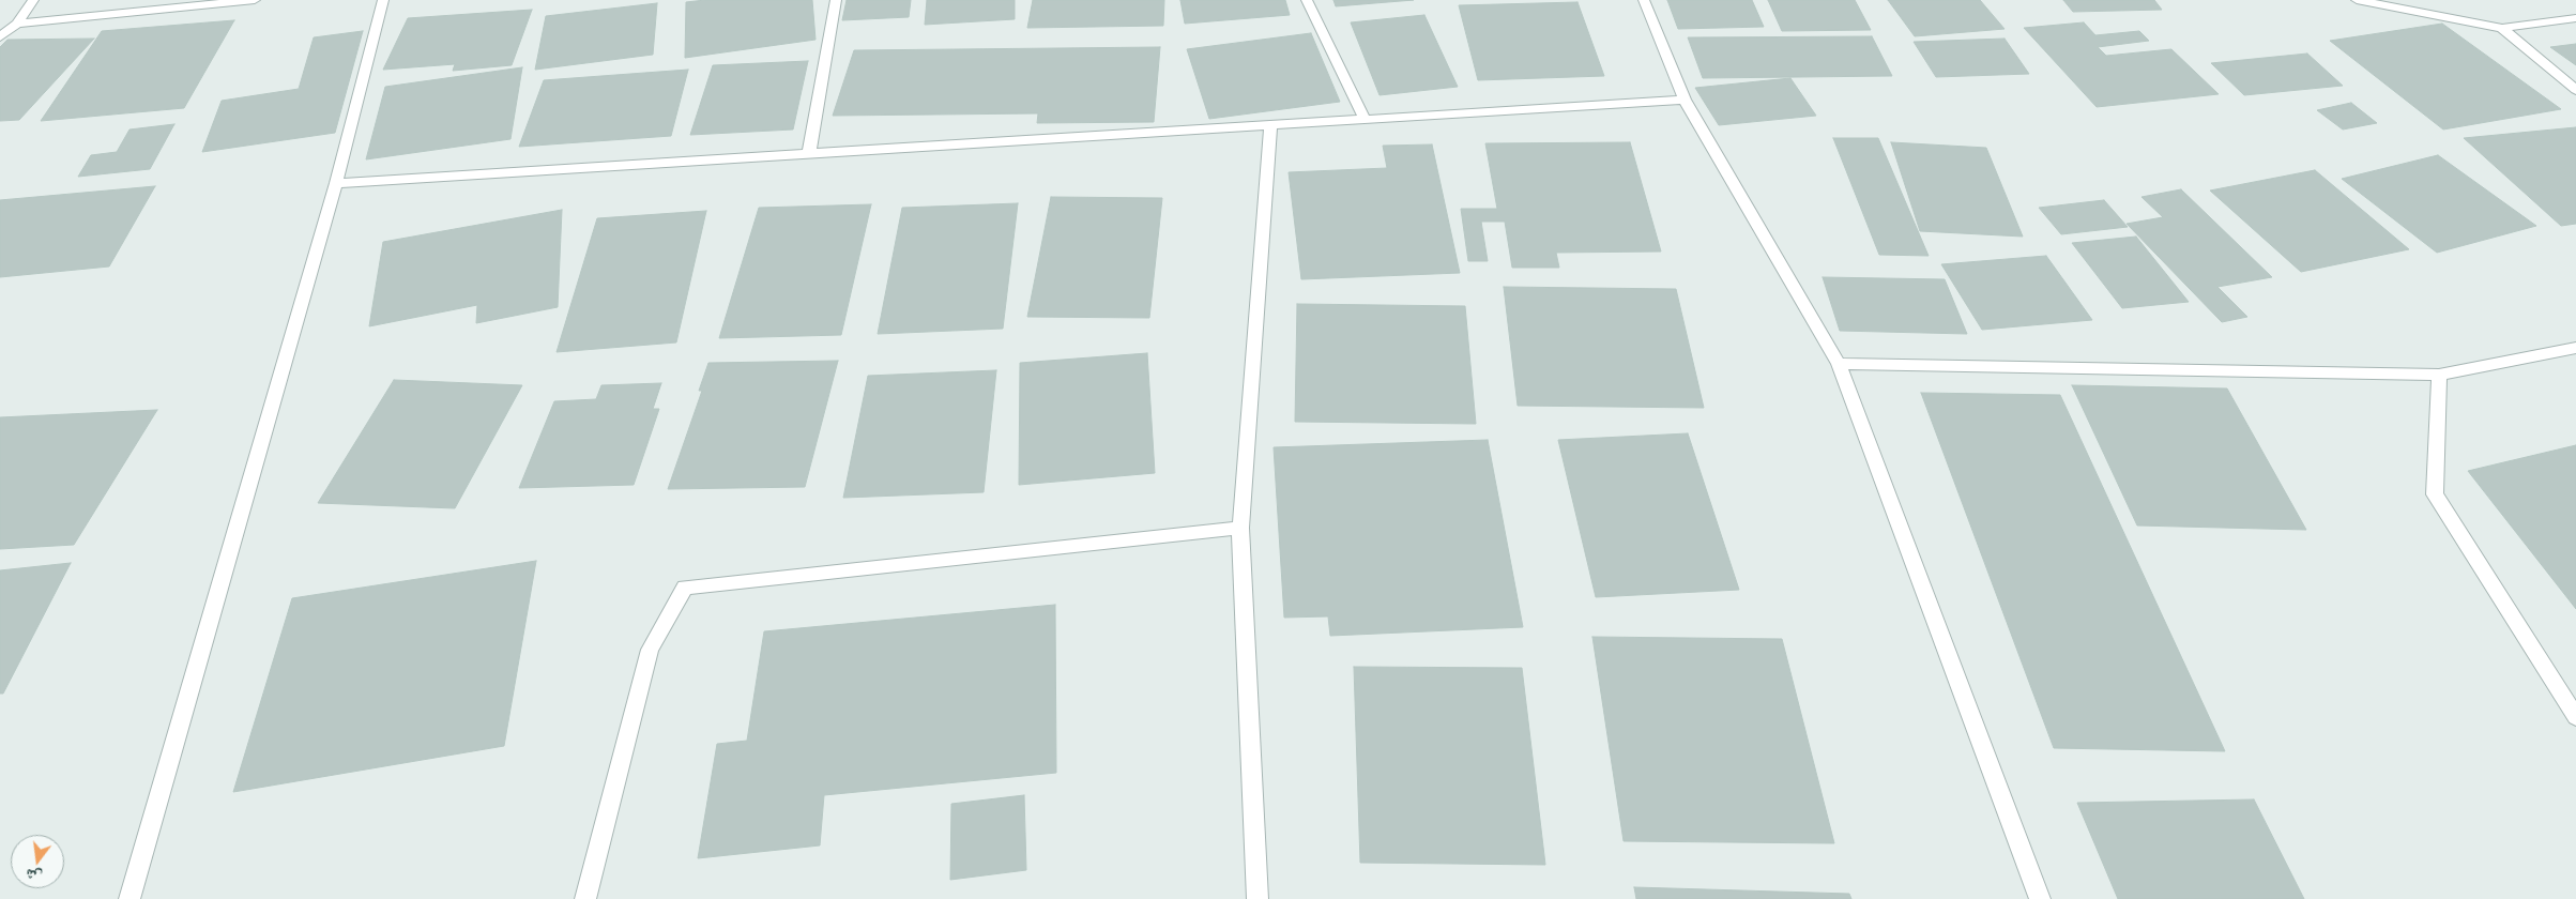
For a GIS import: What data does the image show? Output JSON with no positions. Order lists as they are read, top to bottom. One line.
{"north":"bottom"}
